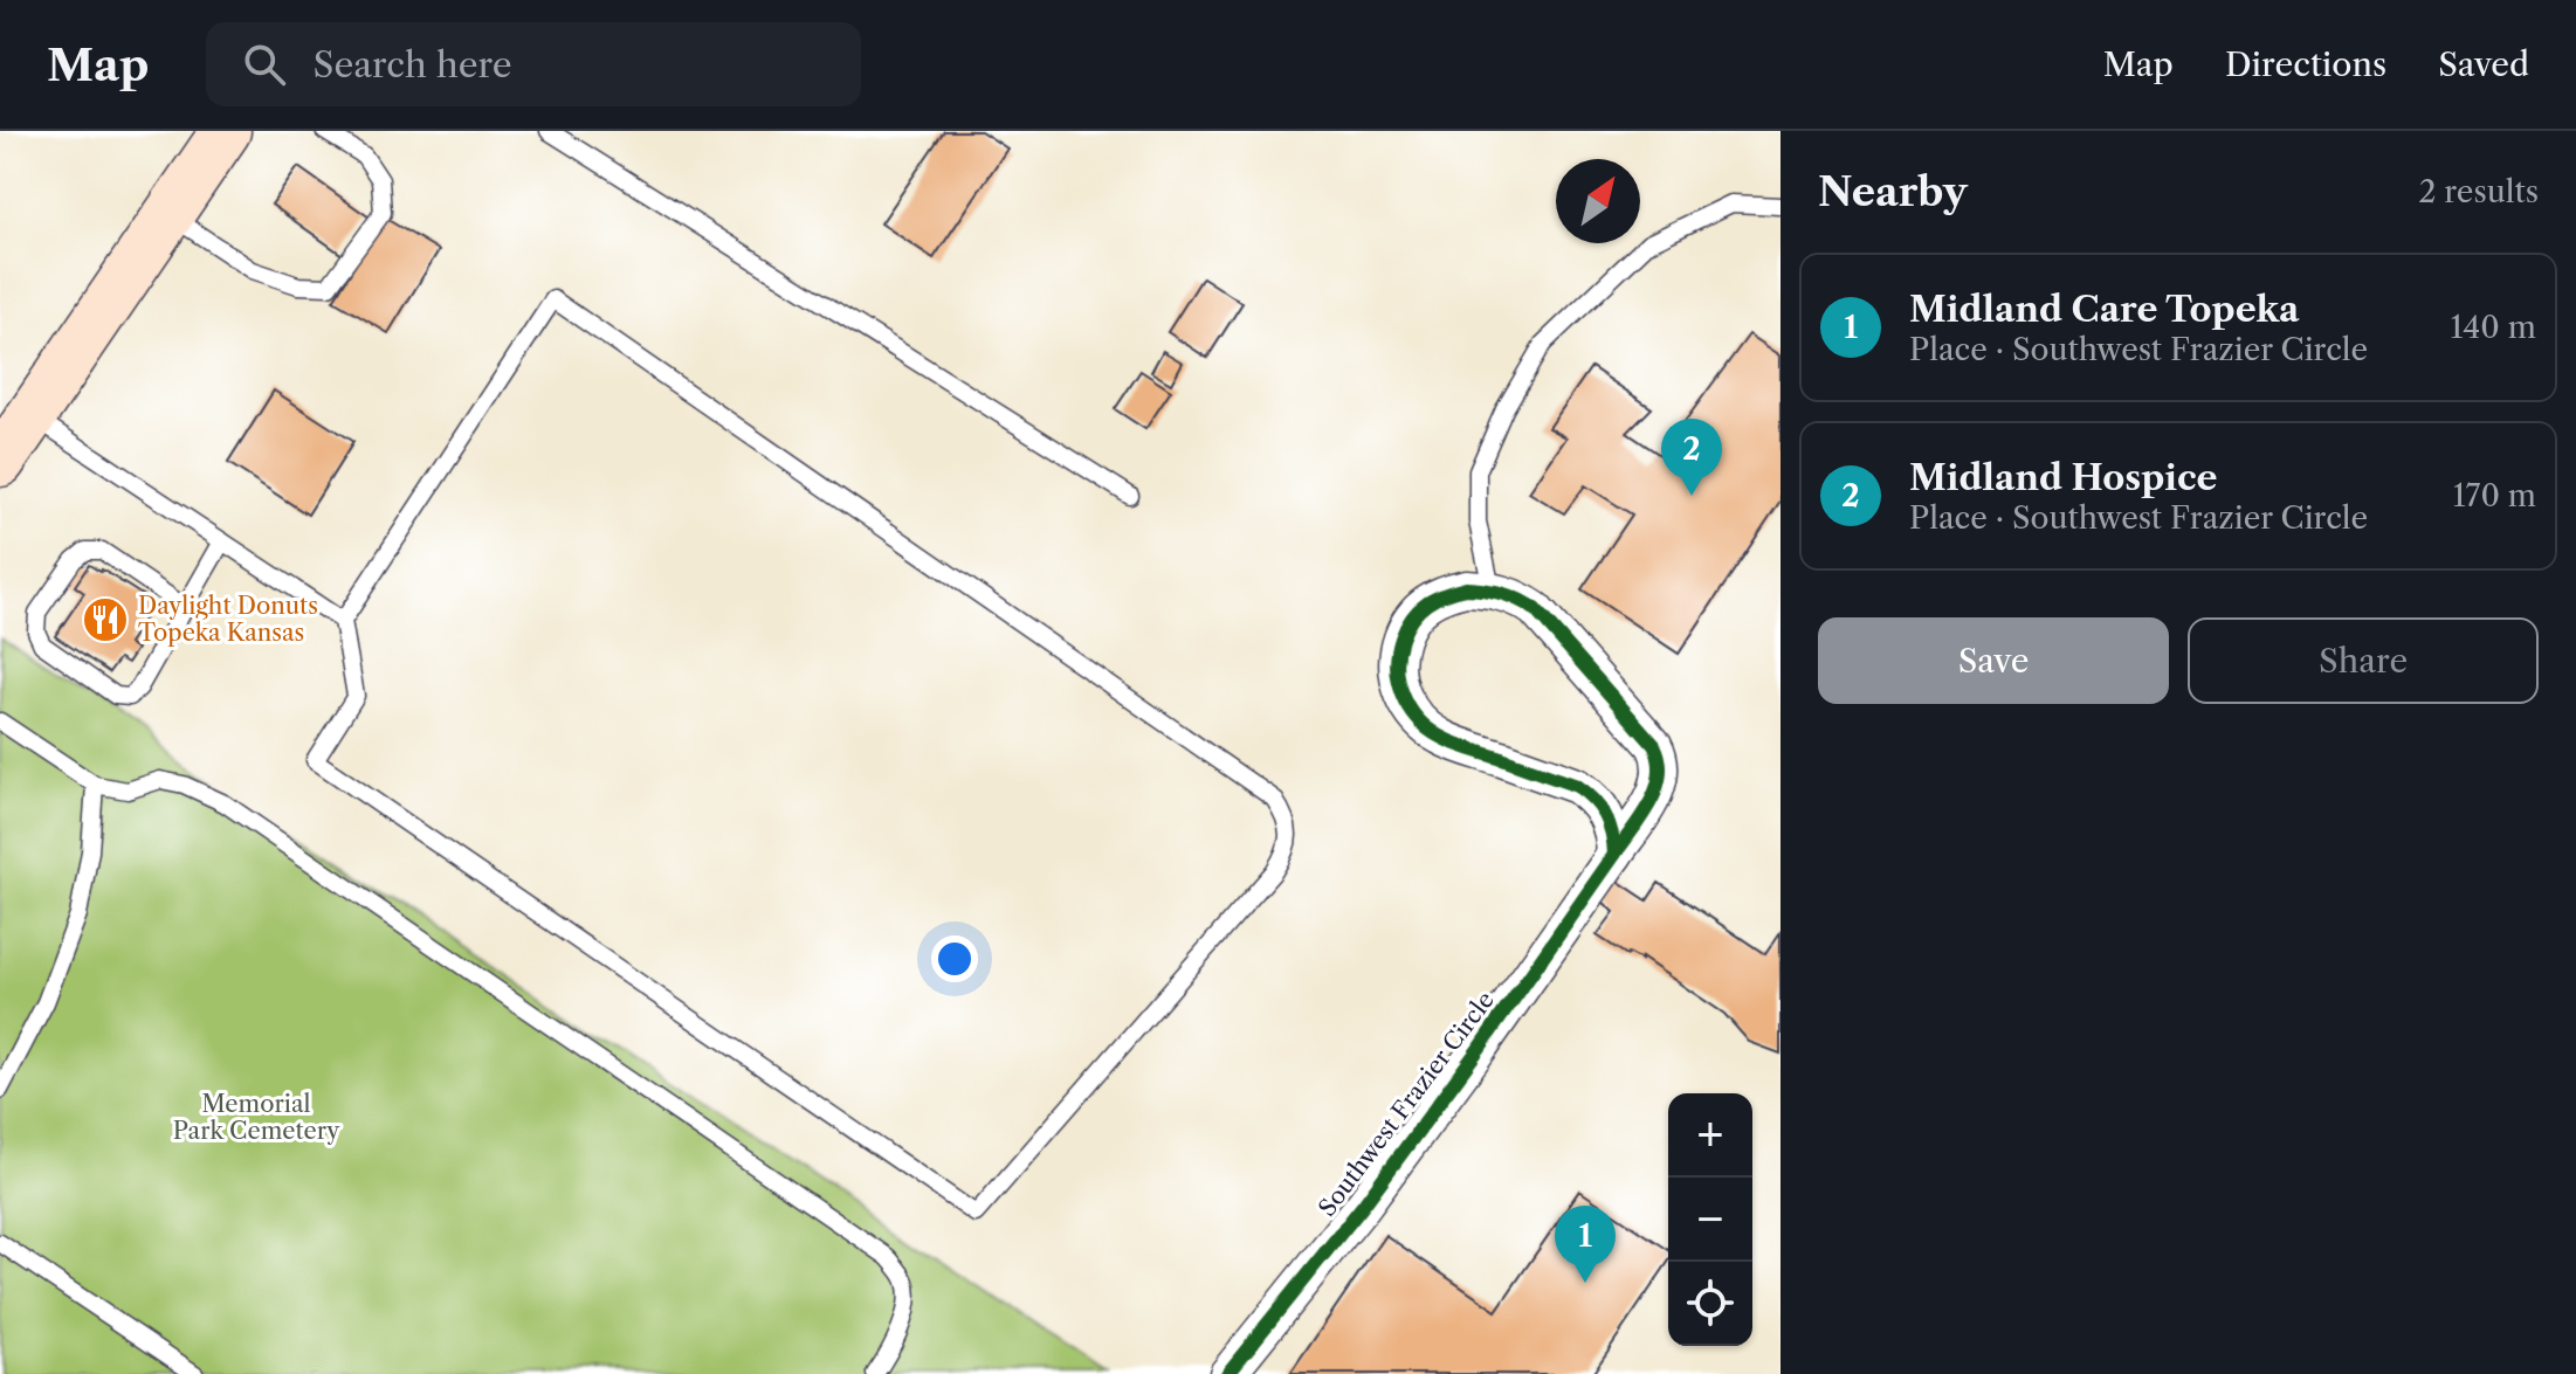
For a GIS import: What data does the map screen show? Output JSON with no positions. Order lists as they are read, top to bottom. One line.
{"streets":{"street":["Southwest Frazier Circle"]},"parks":["Memorial Park Cemetery"],"places":{"restaurant":["Daylight Donuts Topeka Kansas"]},"north":"top right","page":{"header":"Map","search":"Search here","nav":["Map","Directions","Saved"],"heading":["Nearby","2 results"],"list":[{"mark":"1","name":"Midland Care Topeka","note":"Place · Southwest Frazier Circle","value":"140 m"},{"mark":"2","name":"Midland Hospice","note":"Place · Southwest Frazier Circle","value":"170 m"}],"pins":["2","1"],"buttons":["Save","Share"],"map_buttons":["+","−"]}}
